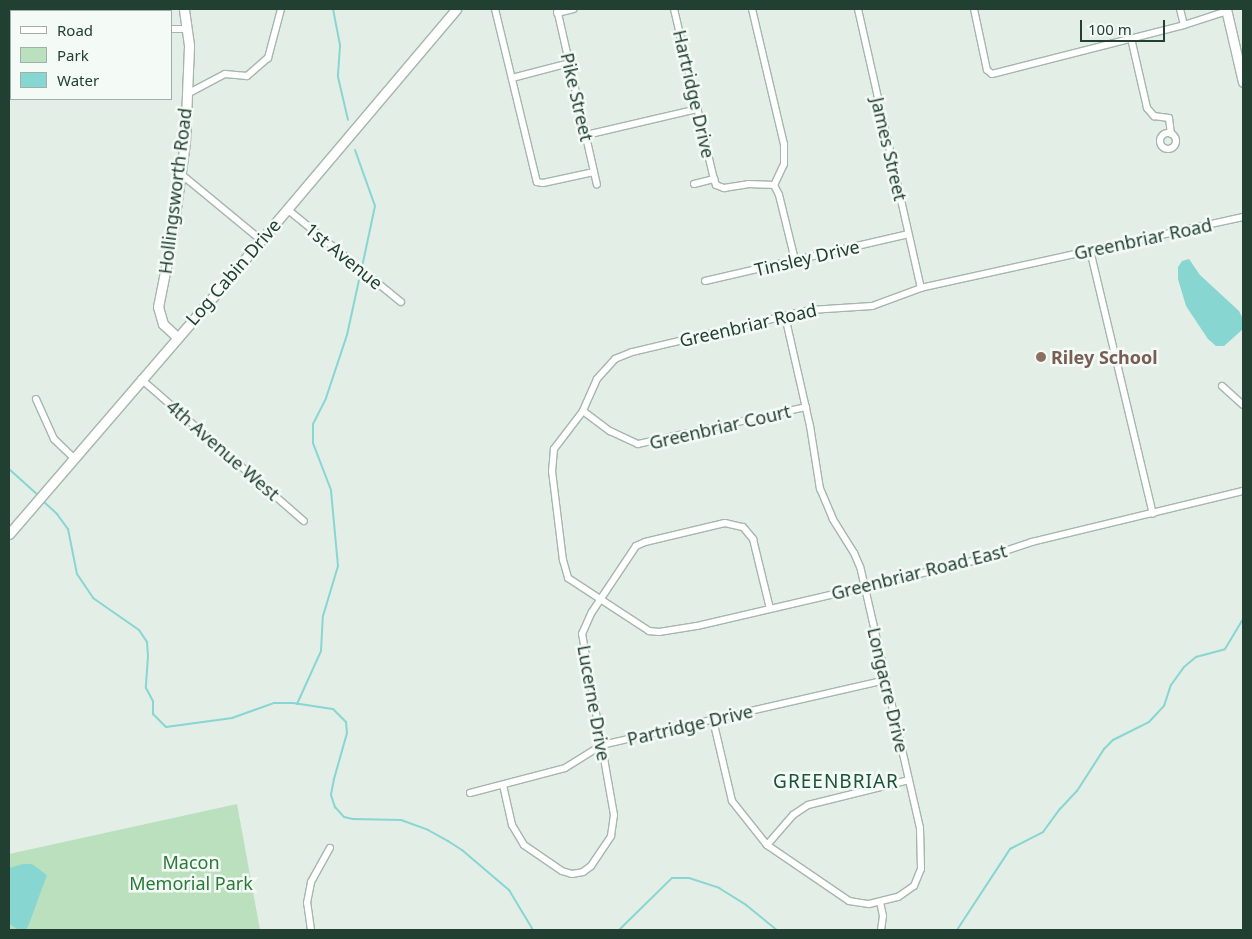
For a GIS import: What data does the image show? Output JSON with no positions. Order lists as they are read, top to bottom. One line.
{"streets":{"street":["Hartridge Drive","Pike Street","James Street","Hollingsworth Road","Greenbriar Road","1st Avenue","Tinsley Drive","Log Cabin Drive","Greenbriar Court","4th Avenue West","Greenbriar Road East","Longacre Drive","Lucerne Drive","Partridge Drive"]},"crossings":[["James Street","Greenbriar Road"],["James Street","Tinsley Drive"],["Hollingsworth Road","Log Cabin Drive"],["Greenbriar Road","Greenbriar Court"],["Greenbriar Road","Greenbriar Road East"],["Greenbriar Road","Longacre Drive"],["Greenbriar Road","Lucerne Drive"],["1st Avenue","Log Cabin Drive"],["Log Cabin Drive","4th Avenue West"],["Greenbriar Court","Longacre Drive"],["Greenbriar Road East","Longacre Drive"],["Greenbriar Road East","Lucerne Drive"],["Longacre Drive","Partridge Drive"],["Lucerne Drive","Partridge Drive"]],"districts":["GREENBRIAR"],"parks":["Macon Memorial Park"],"places":["Riley School"],"legend":["Road","Park","Water"],"scale_bar":"100 m"}
